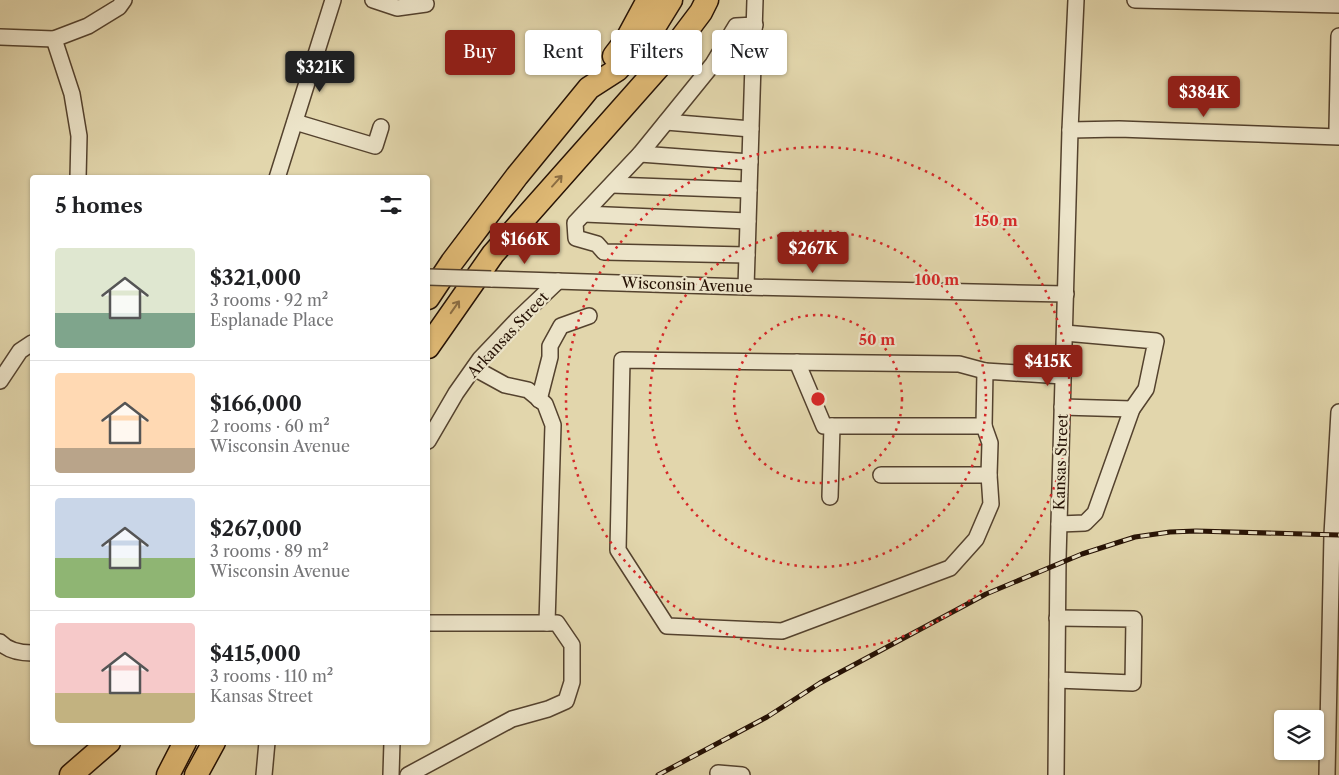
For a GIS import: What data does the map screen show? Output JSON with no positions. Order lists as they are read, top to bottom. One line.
{"streets":{"street":["Wisconsin Avenue","Arkansas Street","Kansas Street"]},"crossings":[["Wisconsin Avenue","Arkansas Street"],["Wisconsin Avenue","Kansas Street"]],"page":{"chip":["Buy","Rent","Filters","New"],"price":["$321K","$384K","$166K","$267K","$415K"],"heading":"5 homes","list":[{"name":"$321,000","note":"3 rooms · 92 m² · Esplanade Place"},{"name":"$166,000","note":"2 rooms · 60 m² · Wisconsin Avenue"},{"name":"$267,000","note":"3 rooms · 89 m² · Wisconsin Avenue"},{"name":"$415,000","note":"3 rooms · 110 m² · Kansas Street"}]},"rings":["150 m","100 m","50 m"]}
